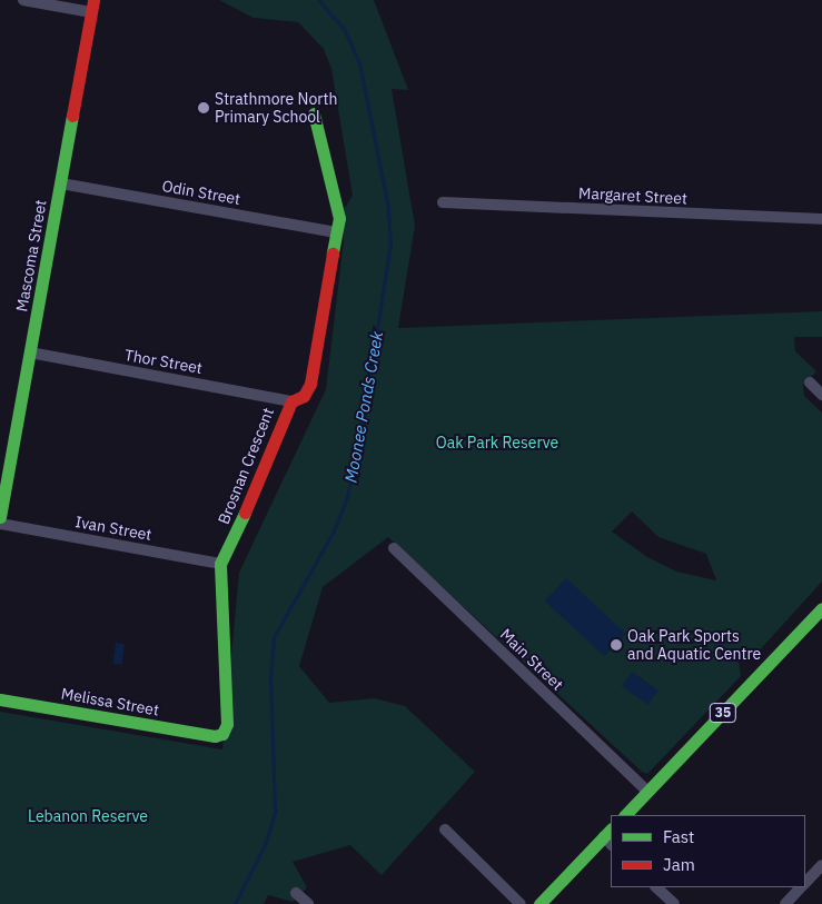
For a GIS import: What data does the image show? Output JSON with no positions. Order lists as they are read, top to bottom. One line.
{"streets":{"main road":["Mascoma Street","Brosnan Crescent","Melissa Street","35"],"street":["Odin Street","Margaret Street","Thor Street","Ivan Street","Main Street"]},"crossings":[["Odin Street","Mascoma Street"],["Odin Street","Brosnan Crescent"],["Mascoma Street","Thor Street"],["Thor Street","Brosnan Crescent"],["Brosnan Crescent","Ivan Street"],["Brosnan Crescent","Melissa Street"],["Ivan Street","Melissa Street"],["Main Street","35"]],"water":["Moonee Ponds Creek"],"parks":["Oak Park Reserve","Lebanon Reserve"],"places":["Strathmore North Primary School","Oak Park Sports and Aquatic Centre"],"legend":["Fast","Jam"]}
